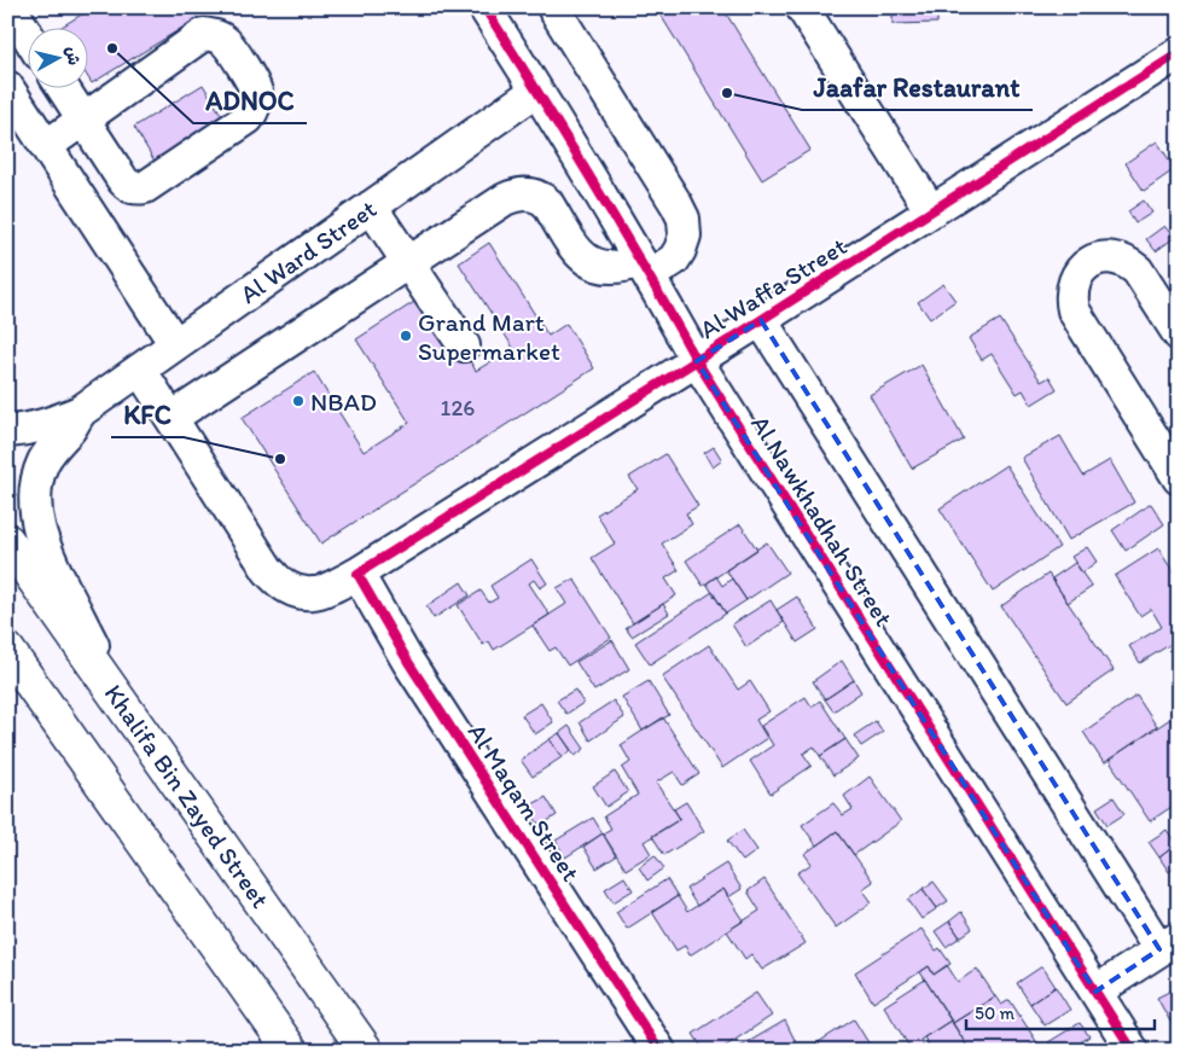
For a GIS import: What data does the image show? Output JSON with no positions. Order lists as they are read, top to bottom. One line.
{"streets":{"highway":["Khalifa Bin Zayed Street"],"street":["Al Ward Street","Al Waffa Street","Al Nawkhadhah Street","Al Maqam Street"]},"crossings":[["Al Ward Street","Al Waffa Street"],["Al Ward Street","Al Nawkhadhah Street"],["Al Ward Street","Khalifa Bin Zayed Street"],["Al Waffa Street","Al Nawkhadhah Street"],["Al Waffa Street","Al Maqam Street"]],"places":["ADNOC","Jaafar Restaurant","Grand Mart Supermarket","NBAD","KFC"],"house_numbers":["126"],"scale_bar":"50 m","north":"right"}
